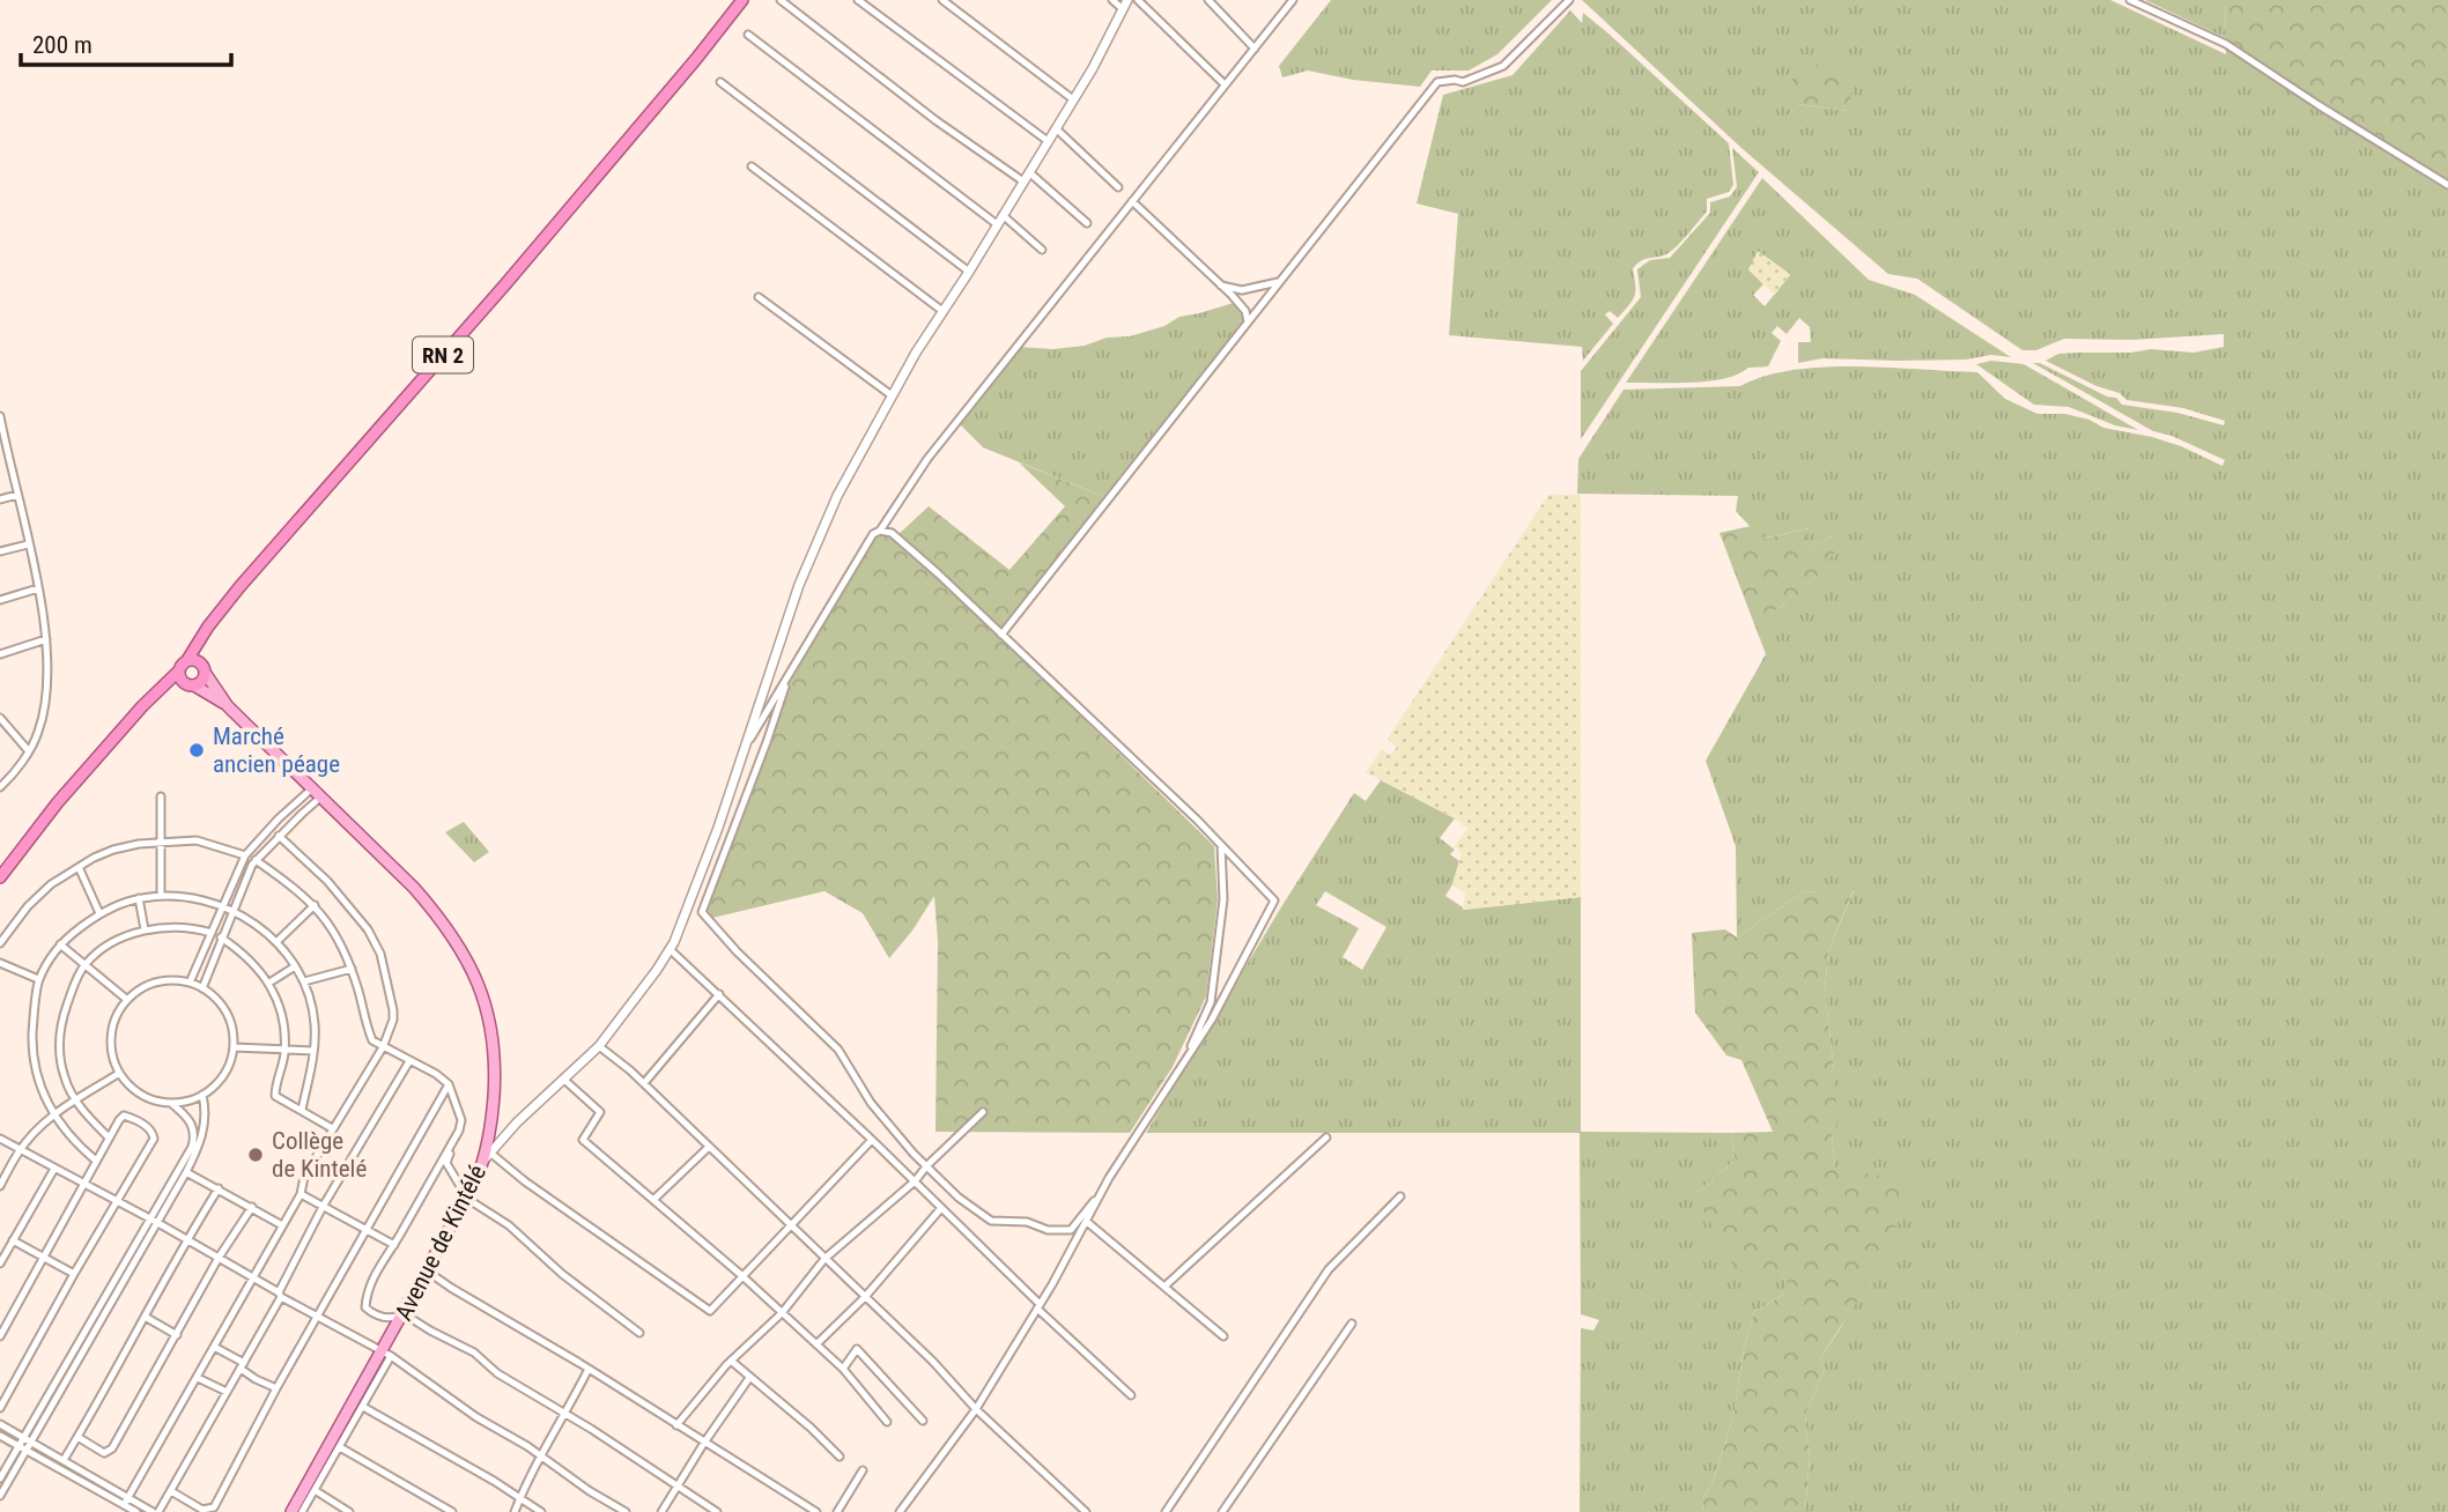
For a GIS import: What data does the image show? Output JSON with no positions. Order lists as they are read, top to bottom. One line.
{"streets":{"highway":["RN 2"],"main road":["Avenue de Kintélé"]},"crossings":[["RN 2","Avenue de Kintélé"]],"places":["Marché ancien péage","Collège de Kintelé"],"scale_bar":"200 m"}
